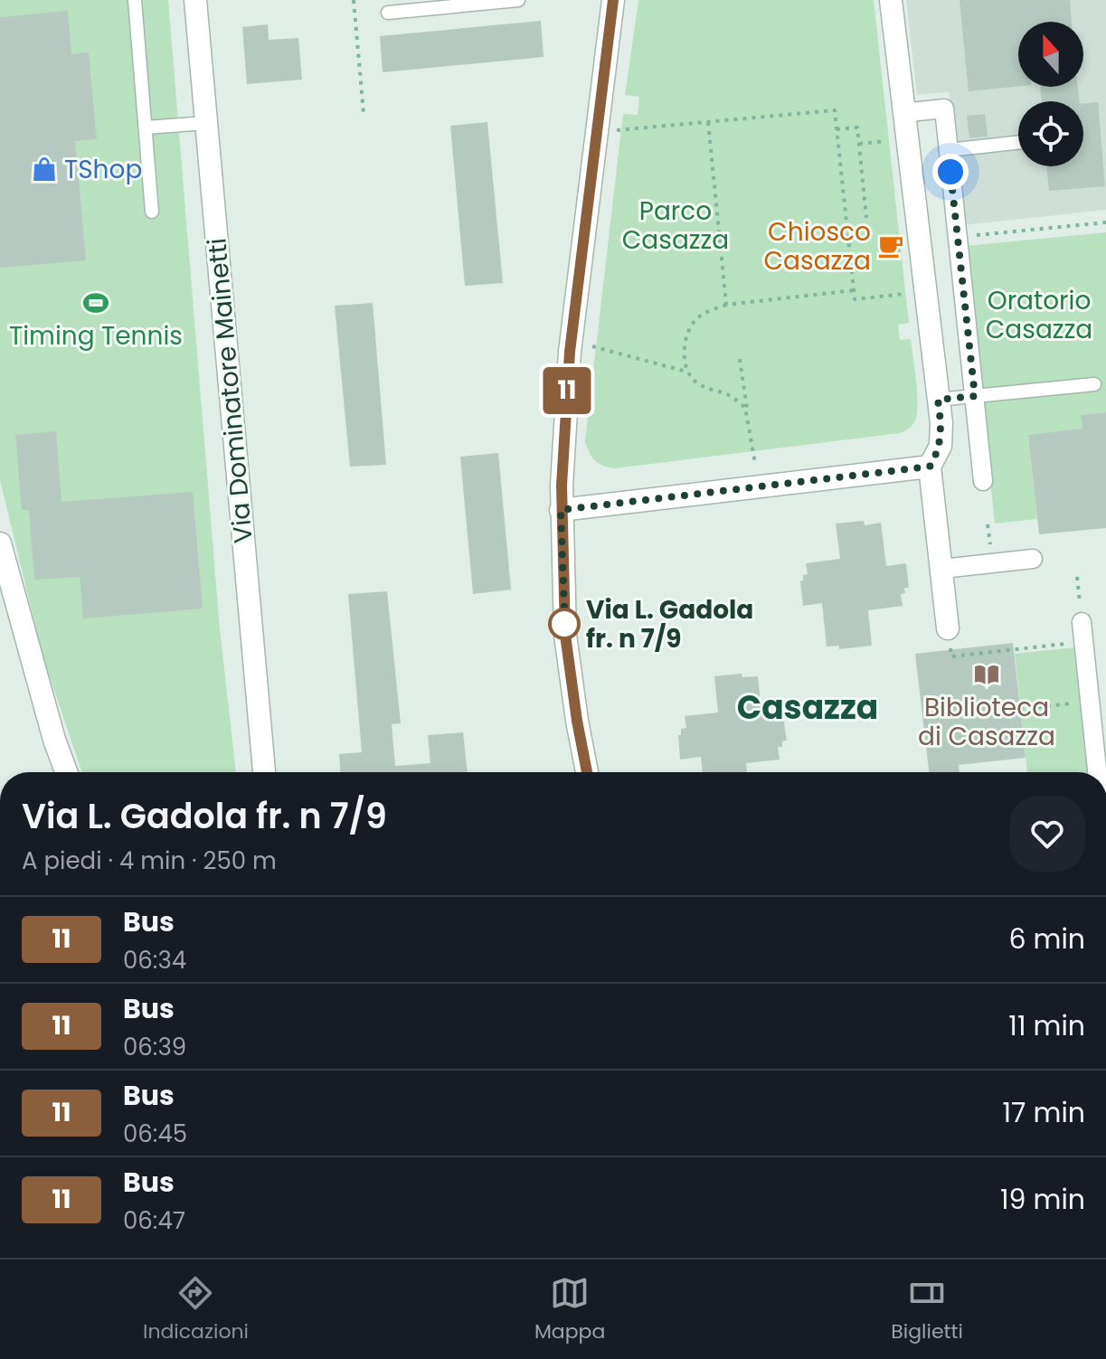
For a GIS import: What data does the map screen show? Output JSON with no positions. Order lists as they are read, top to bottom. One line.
{"streets":{"street":["Via Dominatore Mainetti"]},"districts":["Casazza"],"parks":["Parco Casazza","Oratorio Casazza"],"places":{"shop":["TShop"],"cafe":["Chiosco Casazza"],"sports":["Timing Tennis"],"other":["Via L. Gadola fr. n 7/9"],"library":["Biblioteca di Casazza"]},"lines":["bus line 11"],"north":"top","page":{"on_map":"11","heading":["Via L. Gadola fr. n 7/9","A piedi · 4 min · 250 m"],"list":[{"mark":"11","name":"Bus","note":"06:34","value":"6 min"},{"mark":"11","name":"Bus","note":"06:39","value":"11 min"},{"mark":"11","name":"Bus","note":"06:45","value":"17 min"},{"mark":"11","name":"Bus","note":"06:47","value":"19 min"}],"tabs":["Indicazioni","Mappa","Biglietti"]}}
